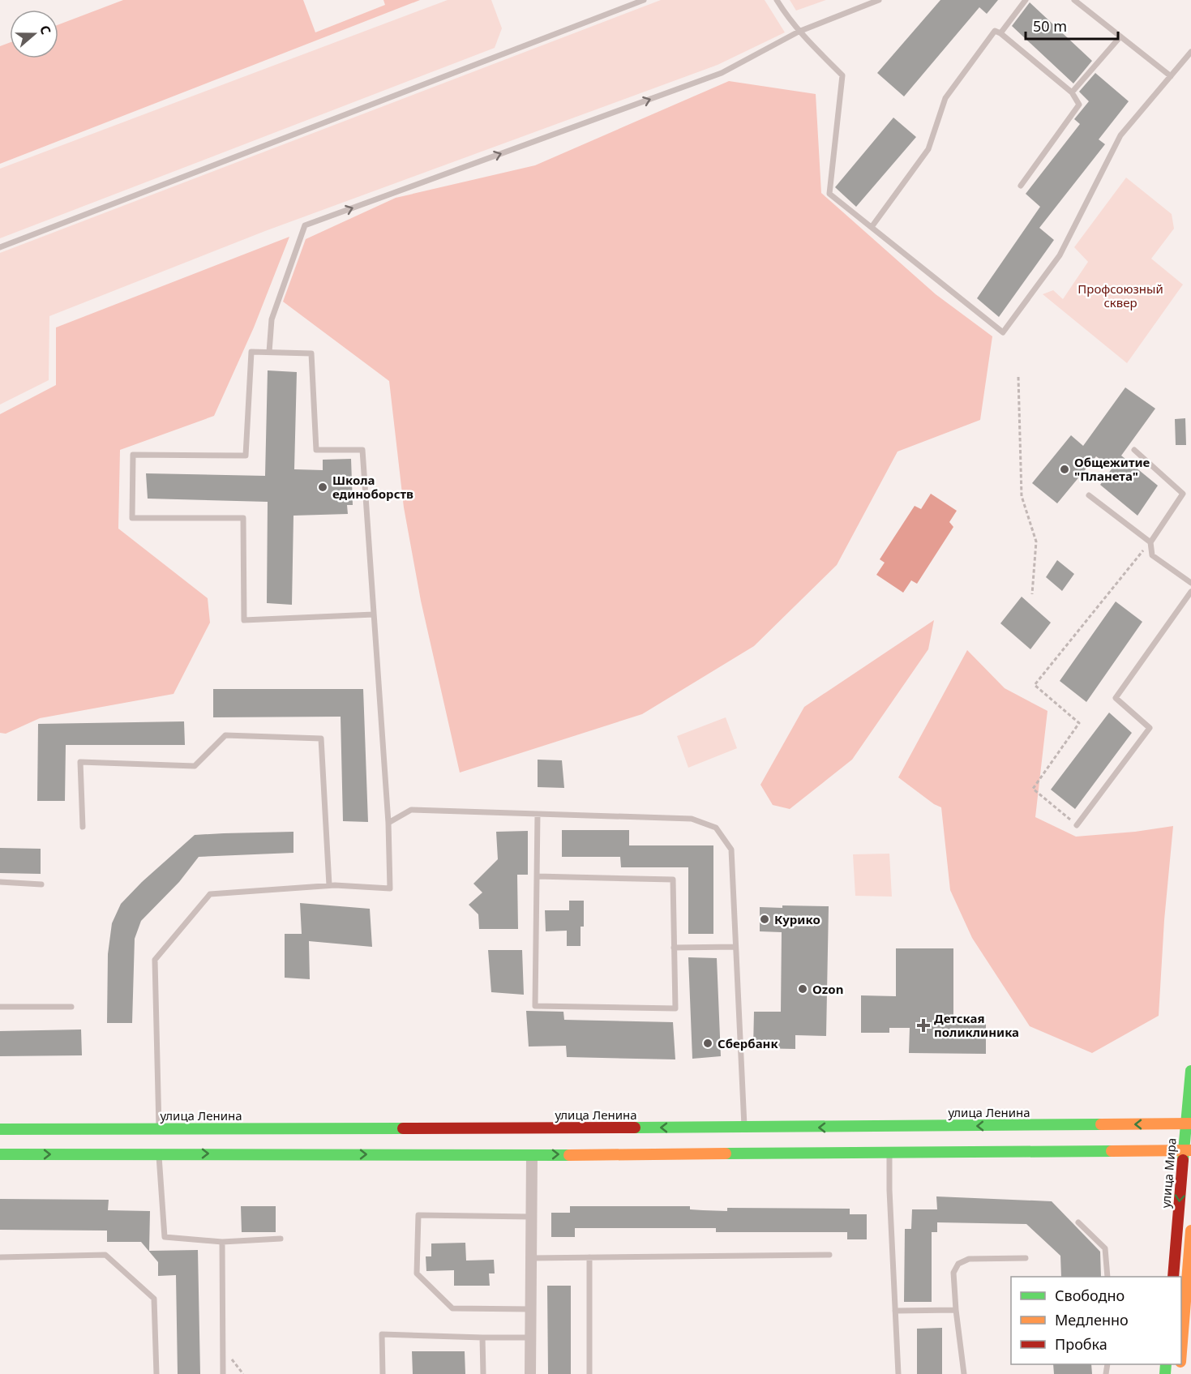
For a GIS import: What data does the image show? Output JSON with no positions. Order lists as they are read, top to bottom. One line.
{"streets":{"main road":["улица Ленина","улица Мира"]},"crossings":[["улица Ленина","улица Мира"]],"parks":["Профсоюзный сквер"],"places":{"other":["Общежитие \"Планета\"","Школа единоборств","Курико","Ozon","Сбербанк"],"health":["Детская поликлиника"]},"legend":["Свободно","Медленно","Пробка"],"scale_bar":"50 m","north":"right"}
